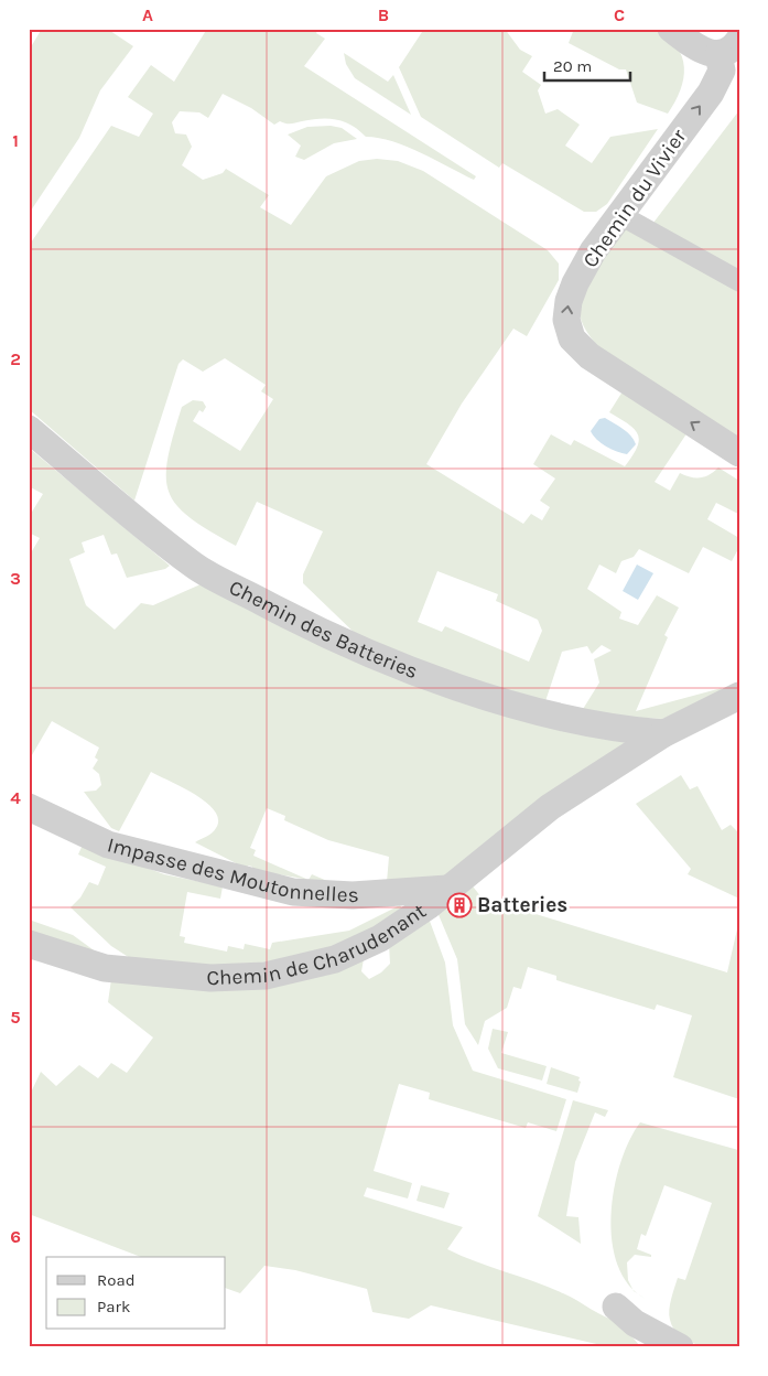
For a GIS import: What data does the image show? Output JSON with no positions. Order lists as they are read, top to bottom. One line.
{"streets":{"street":["Chemin du Vivier","Chemin des Batteries","Impasse des Moutonnelles","Chemin de Charudenant"]},"crossings":[["Chemin des Batteries","Chemin de Charudenant"],["Impasse des Moutonnelles","Chemin de Charudenant"]],"places":{"building":["Batteries"]},"legend":["Road","Park"],"scale_bar":"20 m","grid":{"columns":["A","B","C"],"rows":["1","2","3","4","5","6"]}}
